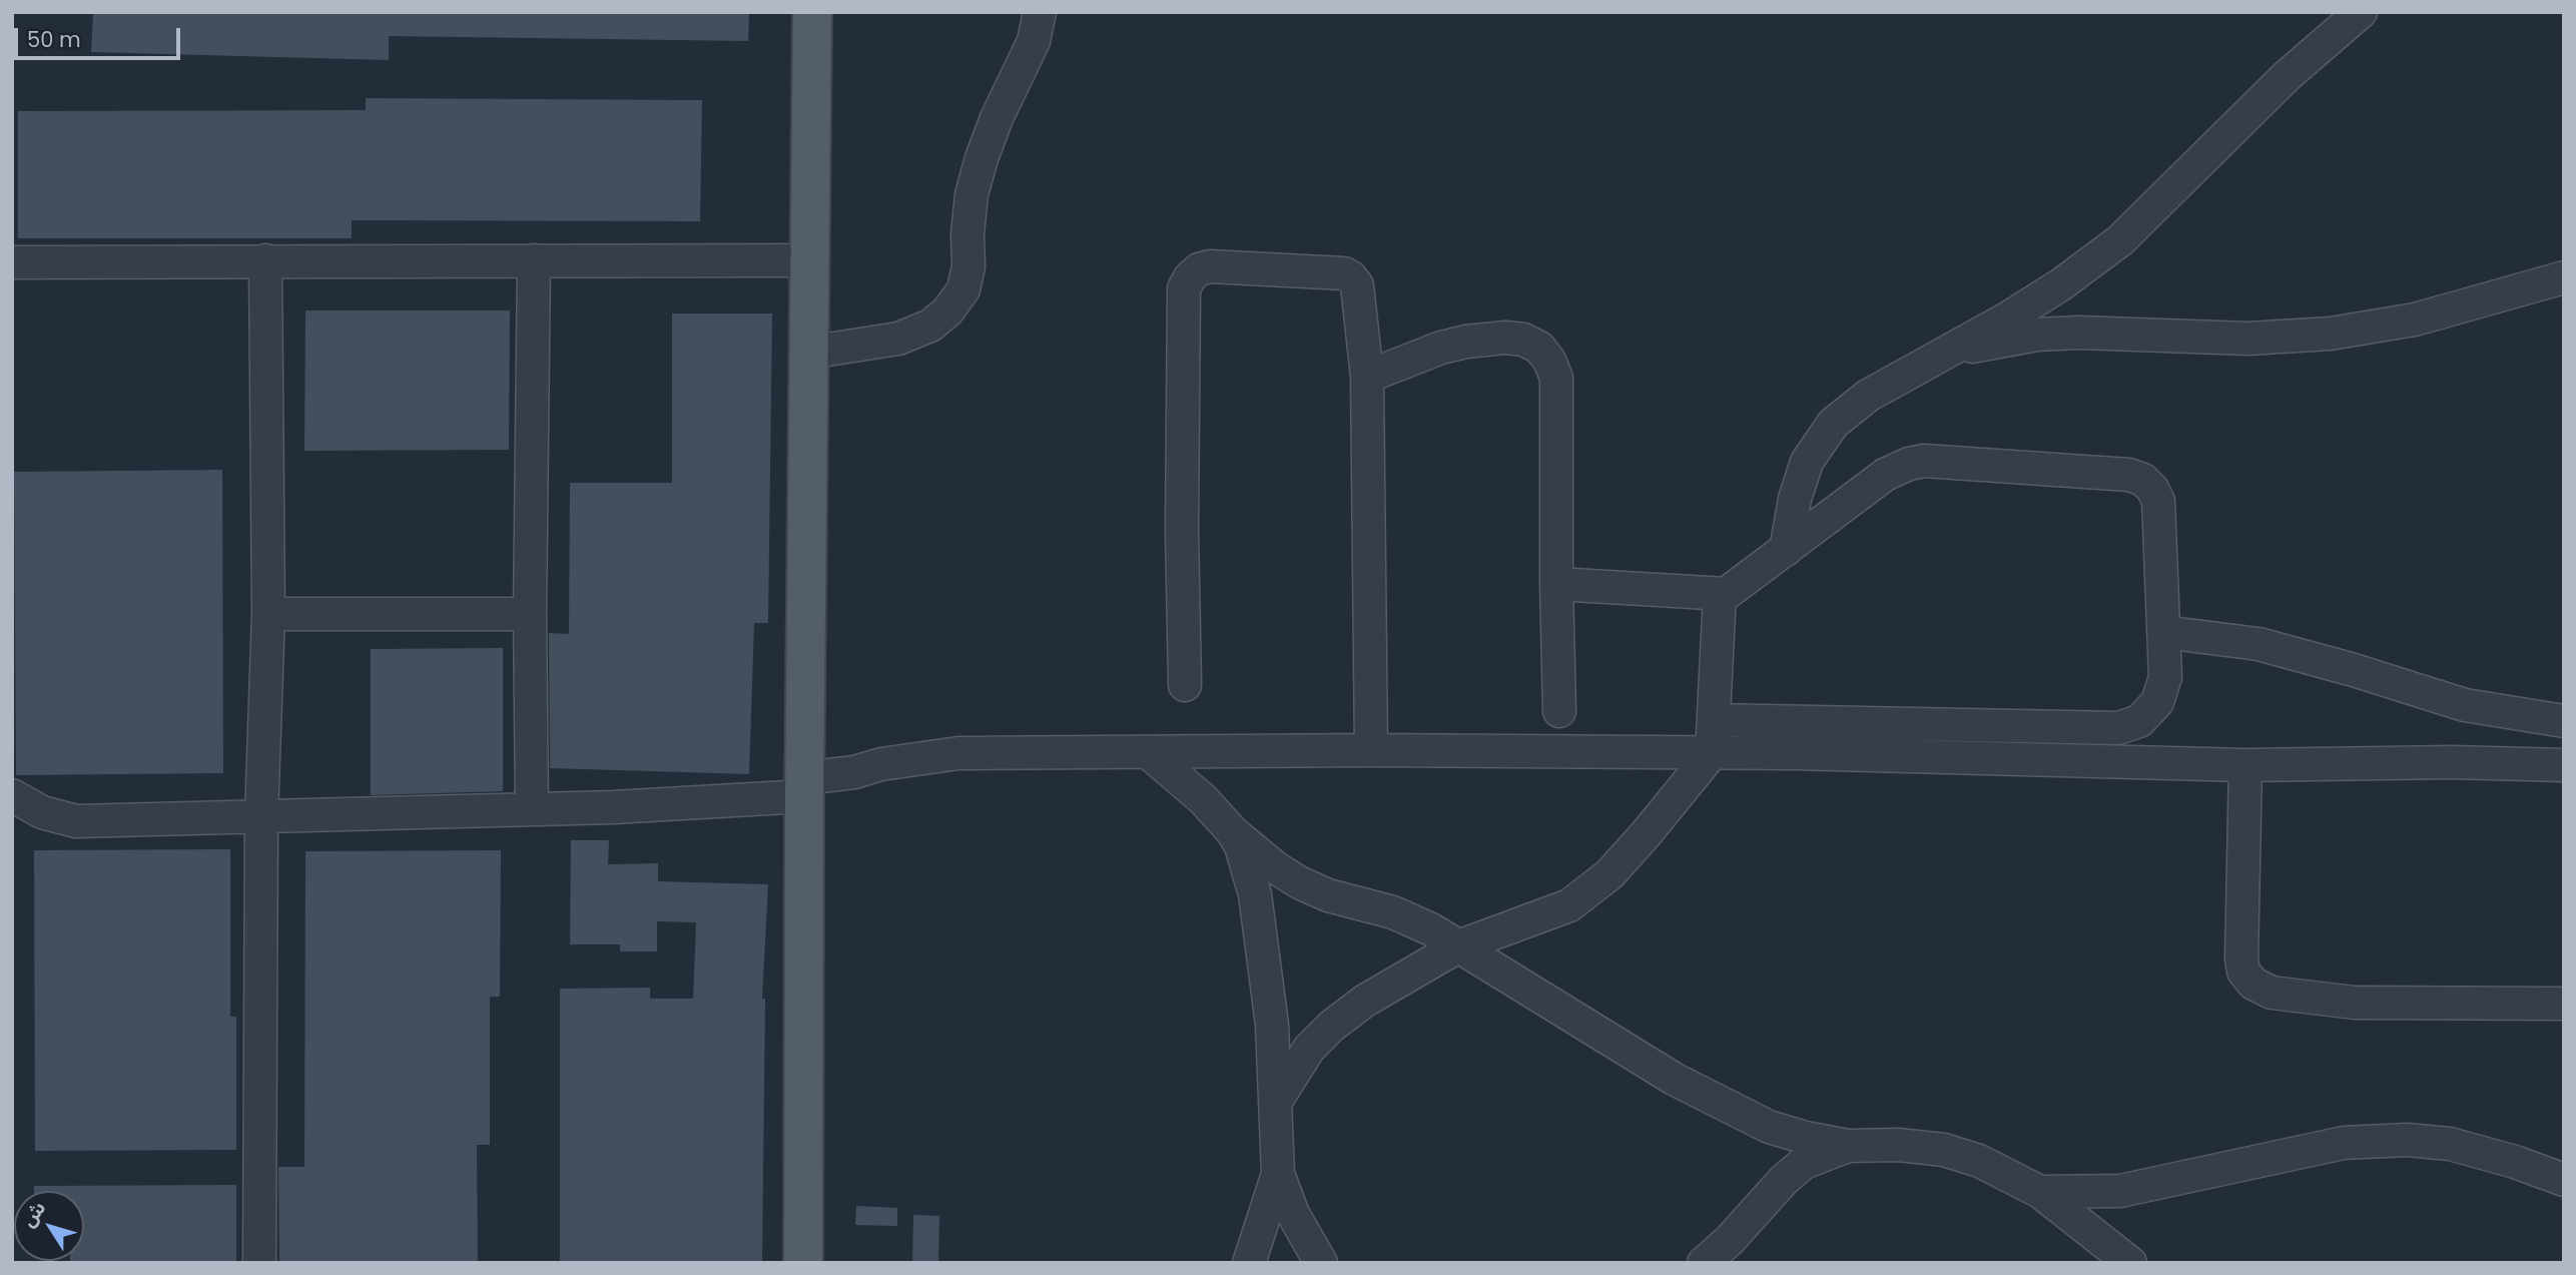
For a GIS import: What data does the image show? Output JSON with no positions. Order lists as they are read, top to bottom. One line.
{"scale_bar":"50 m","north":"top left"}
